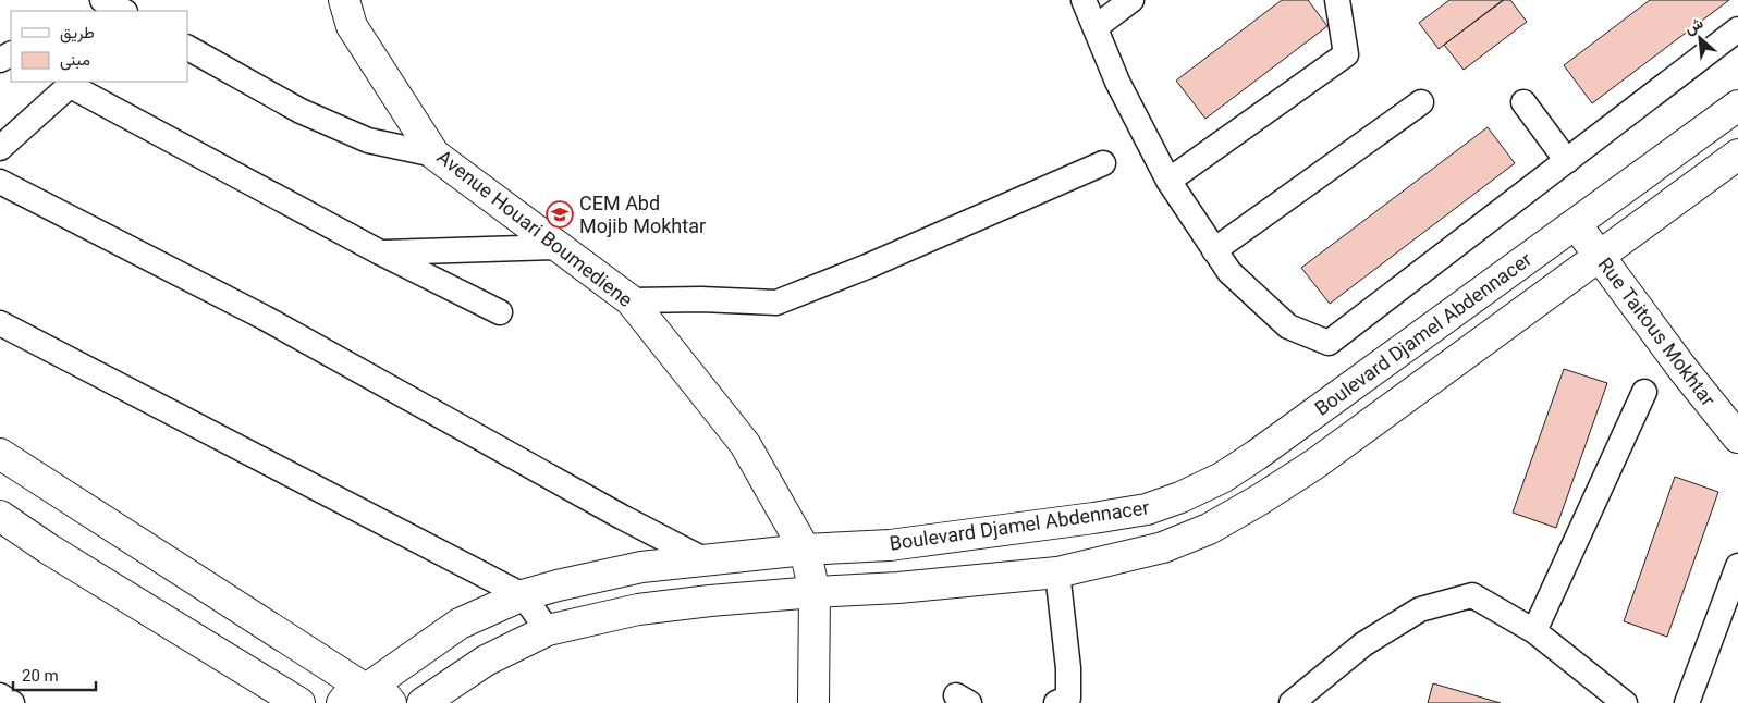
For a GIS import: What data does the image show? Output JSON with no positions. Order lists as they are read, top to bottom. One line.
{"streets":{"main road":["Avenue Houari Boumediene","Rue Taitous Mokhtar","Boulevard Djamel Abdennacer"]},"crossings":[["Avenue Houari Boumediene","Boulevard Djamel Abdennacer"],["Rue Taitous Mokhtar","Boulevard Djamel Abdennacer"]],"places":{"school or university":["CEM Abd Mojib Mokhtar"]},"legend":["طريق","مبنى"],"scale_bar":"20 m","north":"top left"}
